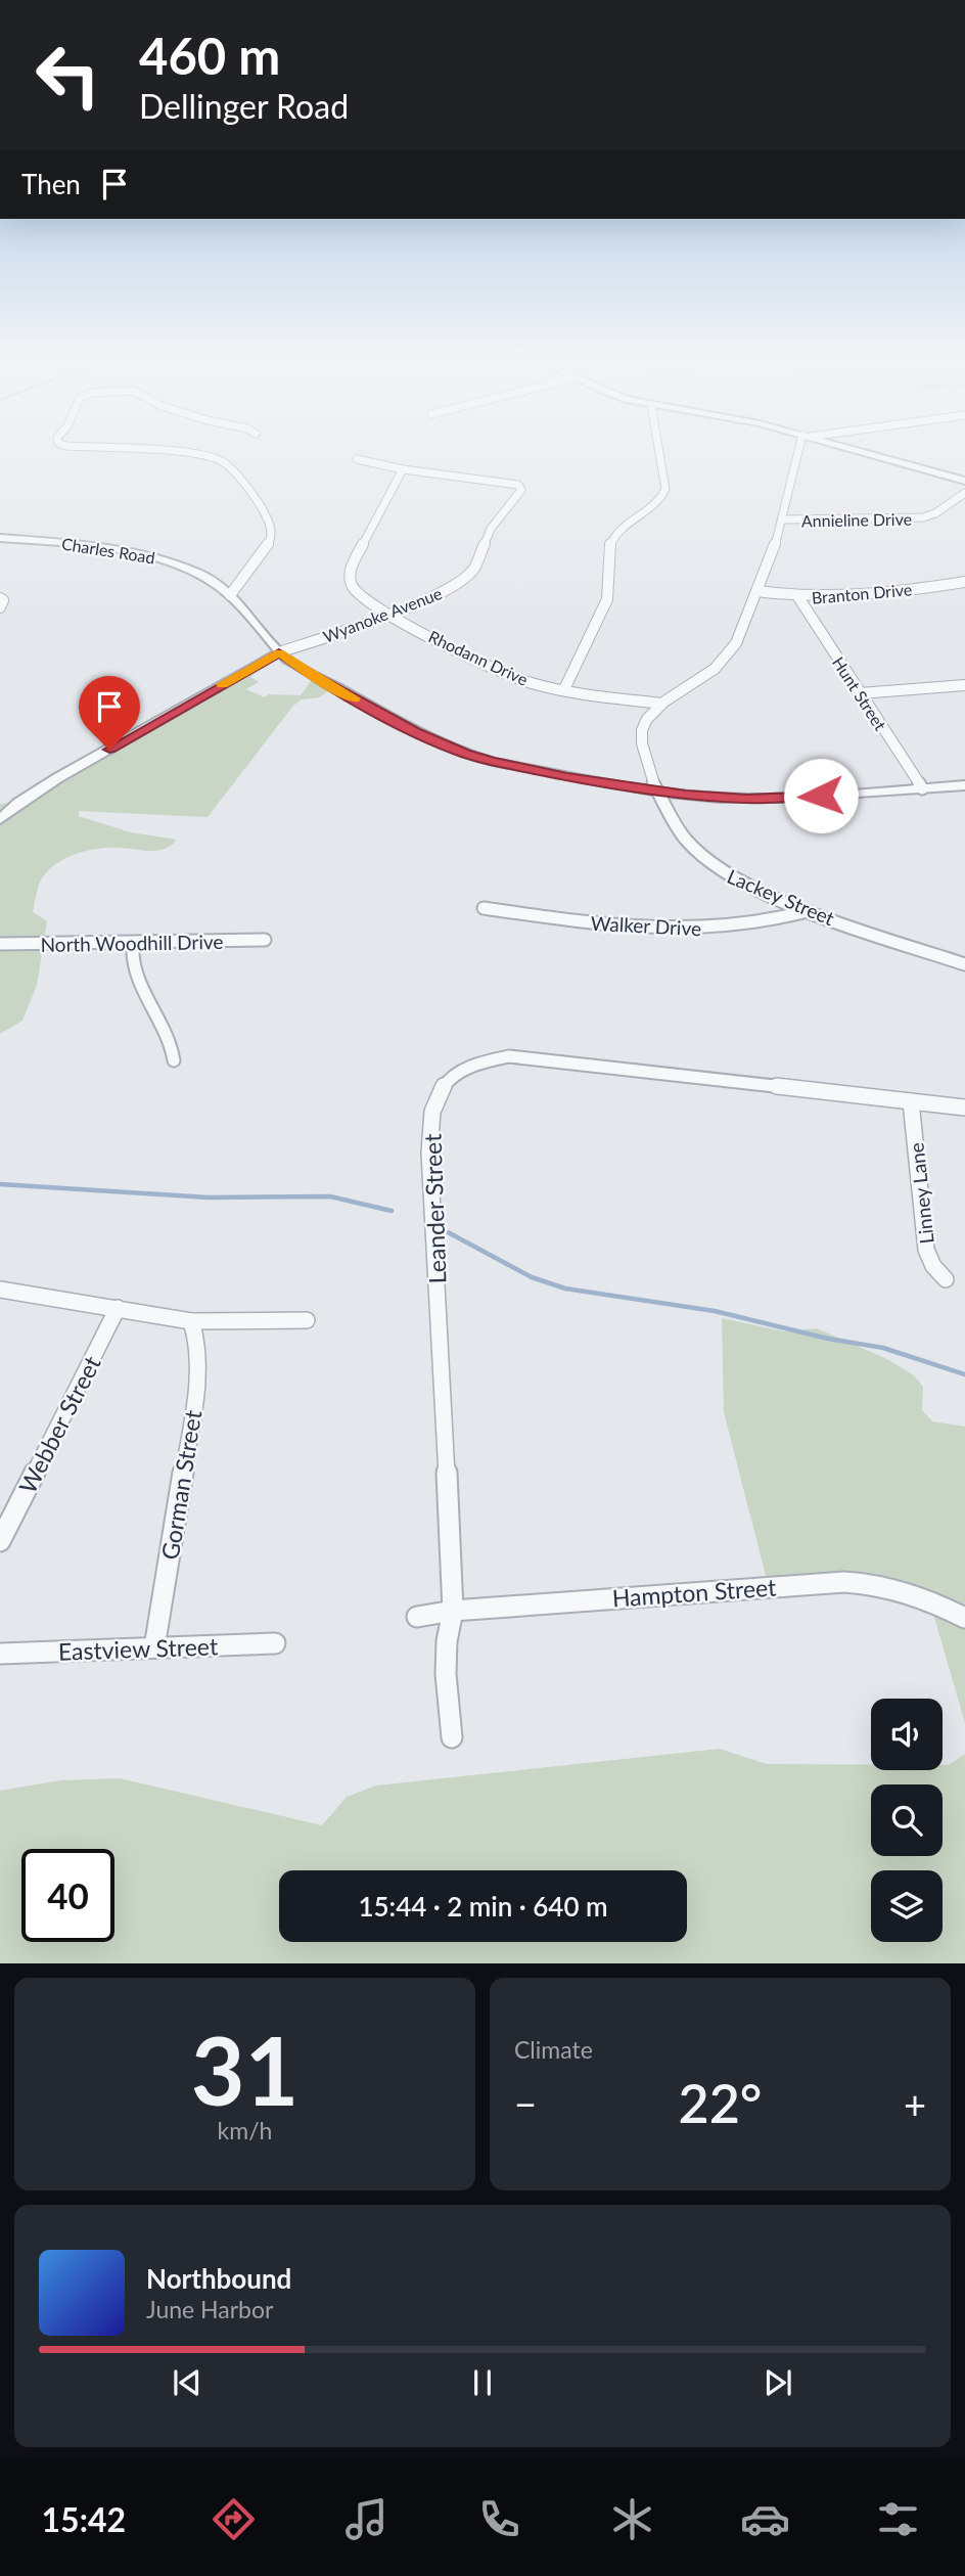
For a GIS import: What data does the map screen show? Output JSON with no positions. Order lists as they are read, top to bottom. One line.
{"streets":{"street":["Annieline Drive","Charles Road","Branton Drive","Wyanoke Avenue","Rhodann Drive","Hunt Street","Lackey Street","Walker Drive","North Woodhill Drive","Linney Lane","Leander Street","Webber Street","Gorman Street","Hampton Street","Eastview Street"]},"crossings":[["Annieline Drive","Lackey Street"],["Charles Road","Wyanoke Avenue"],["Charles Road","Hunt Street"],["Charles Road","Lackey Street"],["Branton Drive","Hunt Street"],["Branton Drive","Lackey Street"],["Wyanoke Avenue","Rhodann Drive"],["Rhodann Drive","Lackey Street"],["Lackey Street","Walker Drive"],["Linney Lane","Leander Street"],["Leander Street","Hampton Street"],["Gorman Street","Eastview Street"]],"page":{"turn":["460 m","Dellinger Road"],"then":"Then","limit":"40","trip":"15:44 · 2 min · 640 m","tile":[["31","km/h"],"Climate"],"heat":["−","22°","+"],"song":["Northbound","June Harbor"],"tabs":"15:42"}}
